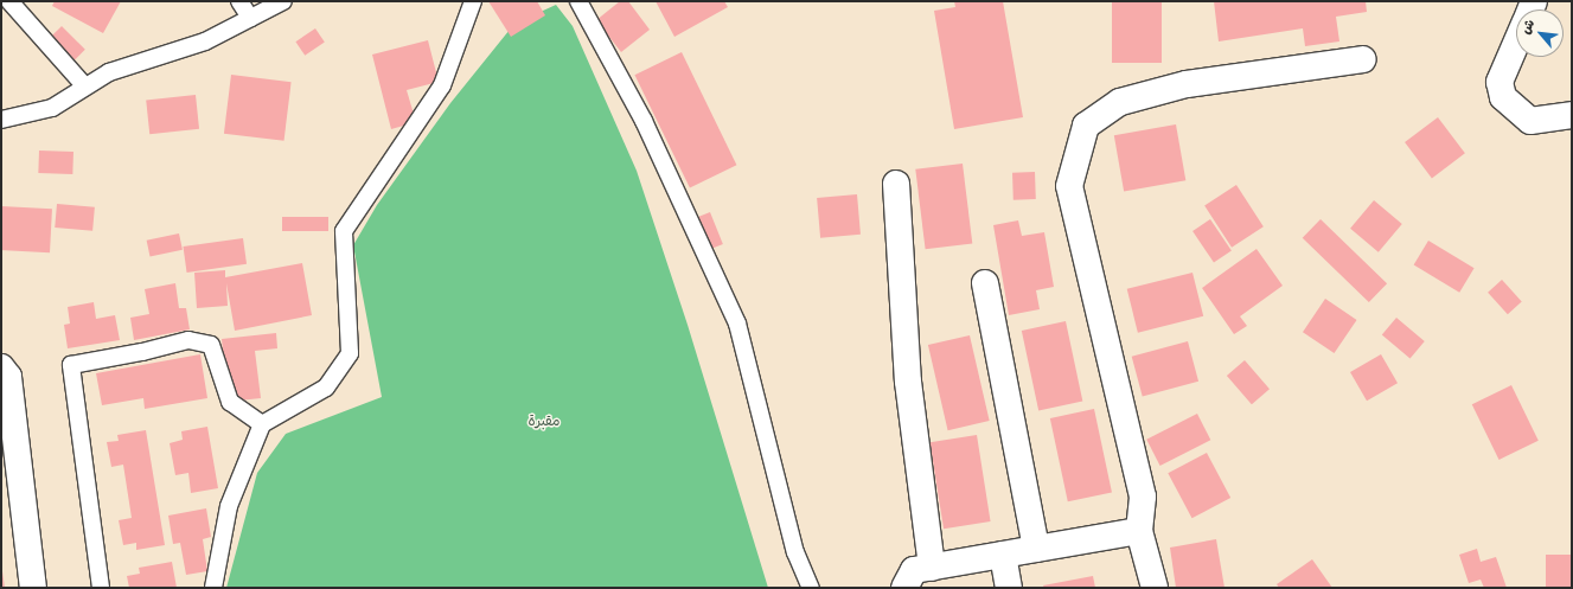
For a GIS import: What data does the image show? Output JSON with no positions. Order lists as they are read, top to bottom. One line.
{"parks":["مقبرة"],"north":"top left"}
